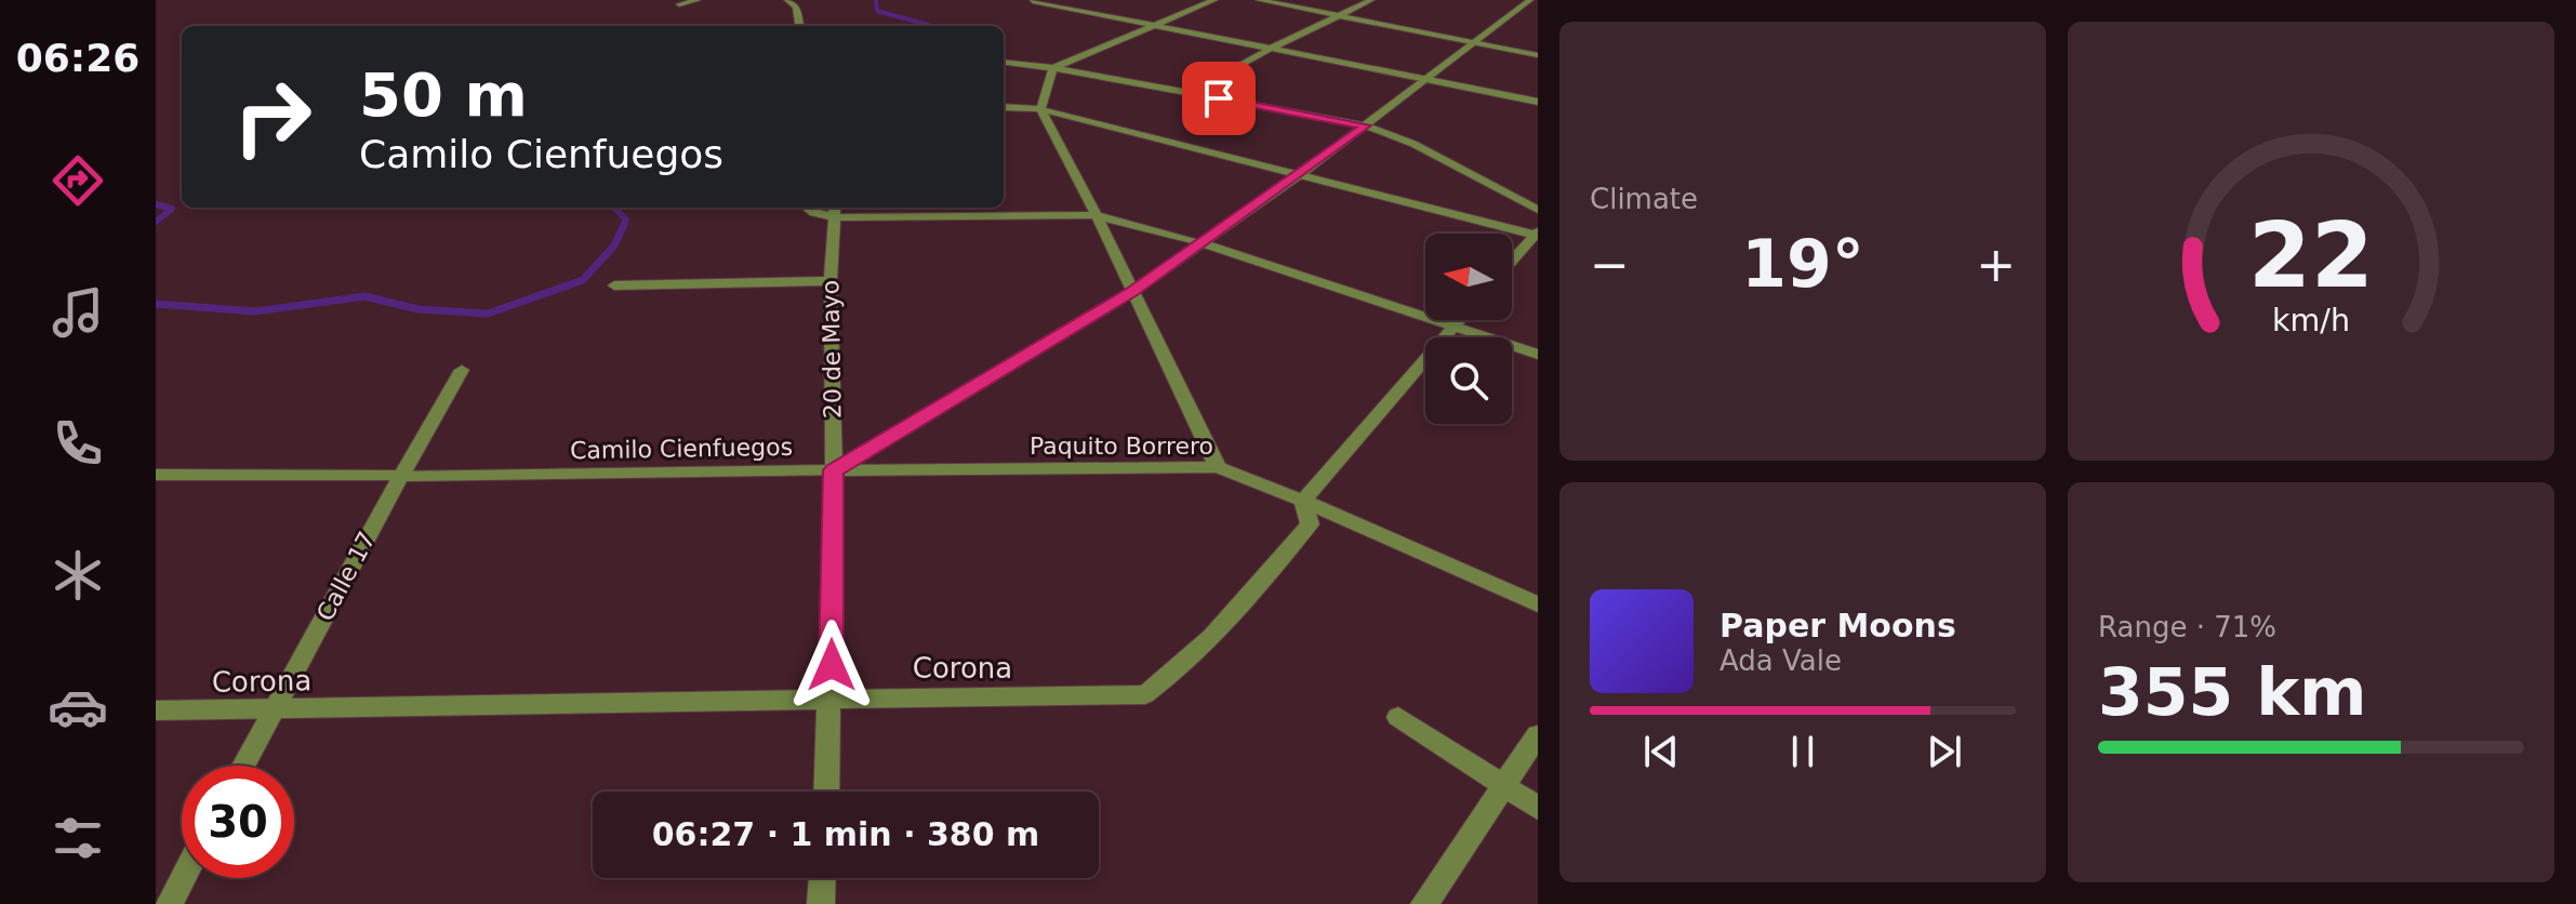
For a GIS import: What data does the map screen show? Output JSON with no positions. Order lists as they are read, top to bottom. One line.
{"streets":{"street":["20 de Mayo","Paquito Borrero","Camilo Cienfuegos","Calle 17","Corona"]},"crossings":[["20 de Mayo","Paquito Borrero"],["20 de Mayo","Camilo Cienfuegos"],["20 de Mayo","Corona"],["Paquito Borrero","Camilo Cienfuegos"],["Paquito Borrero","Corona"],["Camilo Cienfuegos","Calle 17"],["Calle 17","Corona"]],"north":"left","page":{"tabs":"06:26","tile":["Climate",["Range · 71%","355 km"]],"turn":["50 m","Camilo Cienfuegos"],"heat":["−","19°","+"],"song":["Paper Moons","Ada Vale"],"limit":"30","trip":"06:27 · 1 min · 380 m","gauge":["22","km/h"]}}
